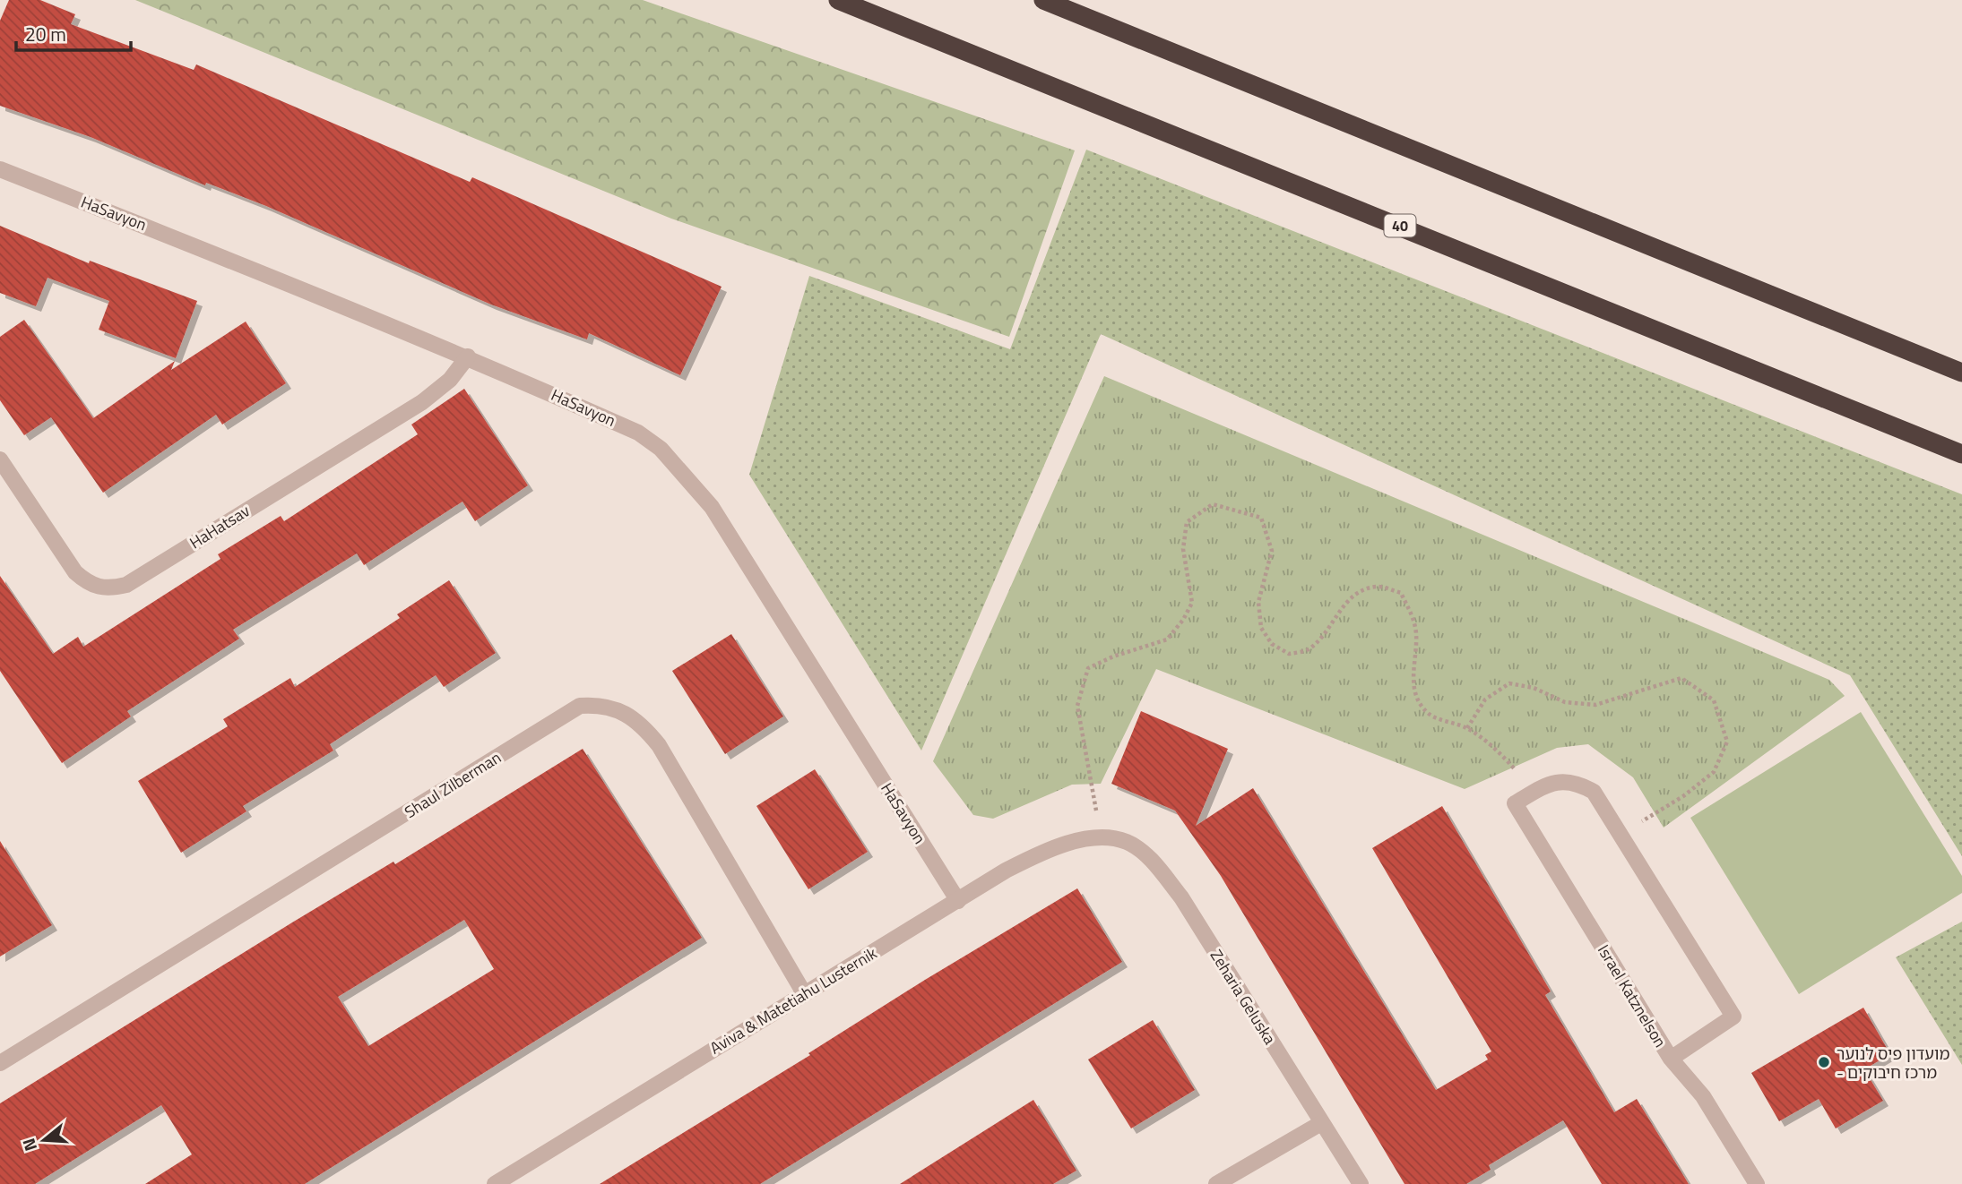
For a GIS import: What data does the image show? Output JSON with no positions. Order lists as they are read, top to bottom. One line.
{"streets":{"highway":["40"],"street":["HaSavyon","HaHatsav","Shaul Zilberman","Israel Katznelson","Zeharia Geluska","Aviva & Matetiahu Lusternik"]},"crossings":[["HaSavyon","HaHatsav"],["HaSavyon","Aviva & Matetiahu Lusternik"],["Shaul Zilberman","Aviva & Matetiahu Lusternik"],["Zeharia Geluska","Aviva & Matetiahu Lusternik"]],"places":["מועדון פיס לנוער - מרכז חיבוקים"],"scale_bar":"20 m","north":"left"}
